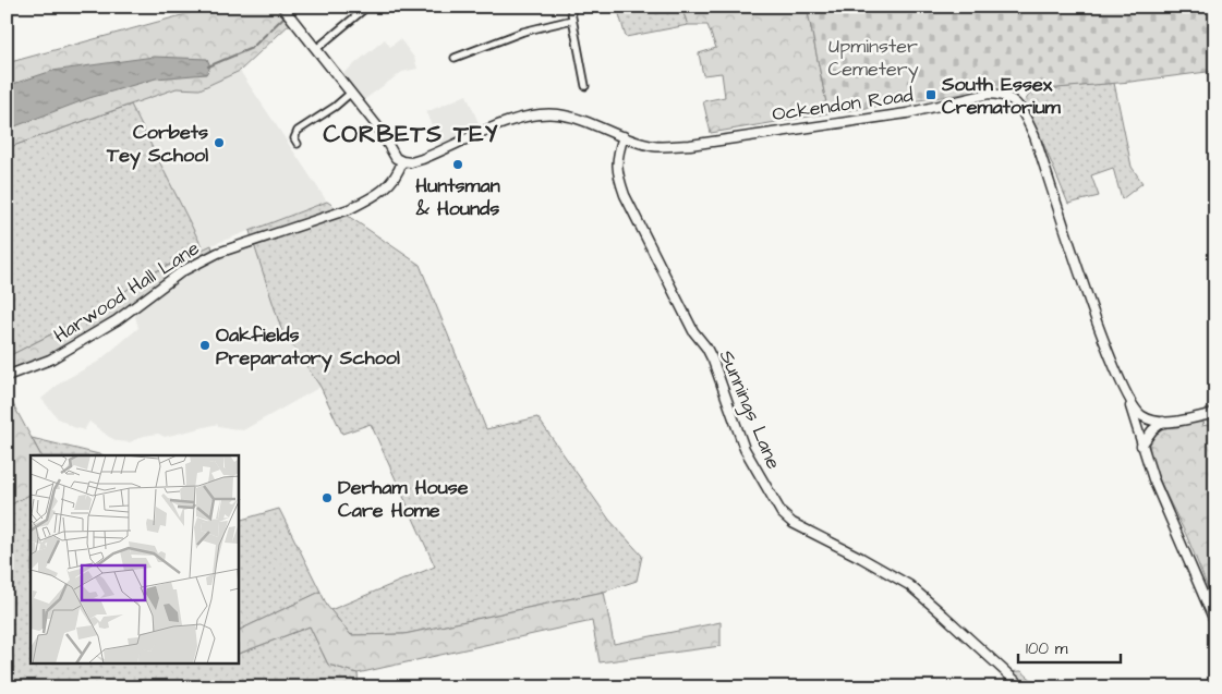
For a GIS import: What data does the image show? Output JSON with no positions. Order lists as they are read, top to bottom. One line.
{"streets":{"street":["Ockendon Road","Harwood Hall Lane","Sunnings Lane"]},"crossings":[["Ockendon Road","Harwood Hall Lane"],["Ockendon Road","Sunnings Lane"]],"districts":["CORBETS TEY"],"parks":["Upminster Cemetery"],"places":{"transit":["South Essex Crematorium"],"other":["Corbets Tey School","Huntsman & Hounds","Oakfields Preparatory School","Derham House Care Home"]},"scale_bar":"100 m"}
